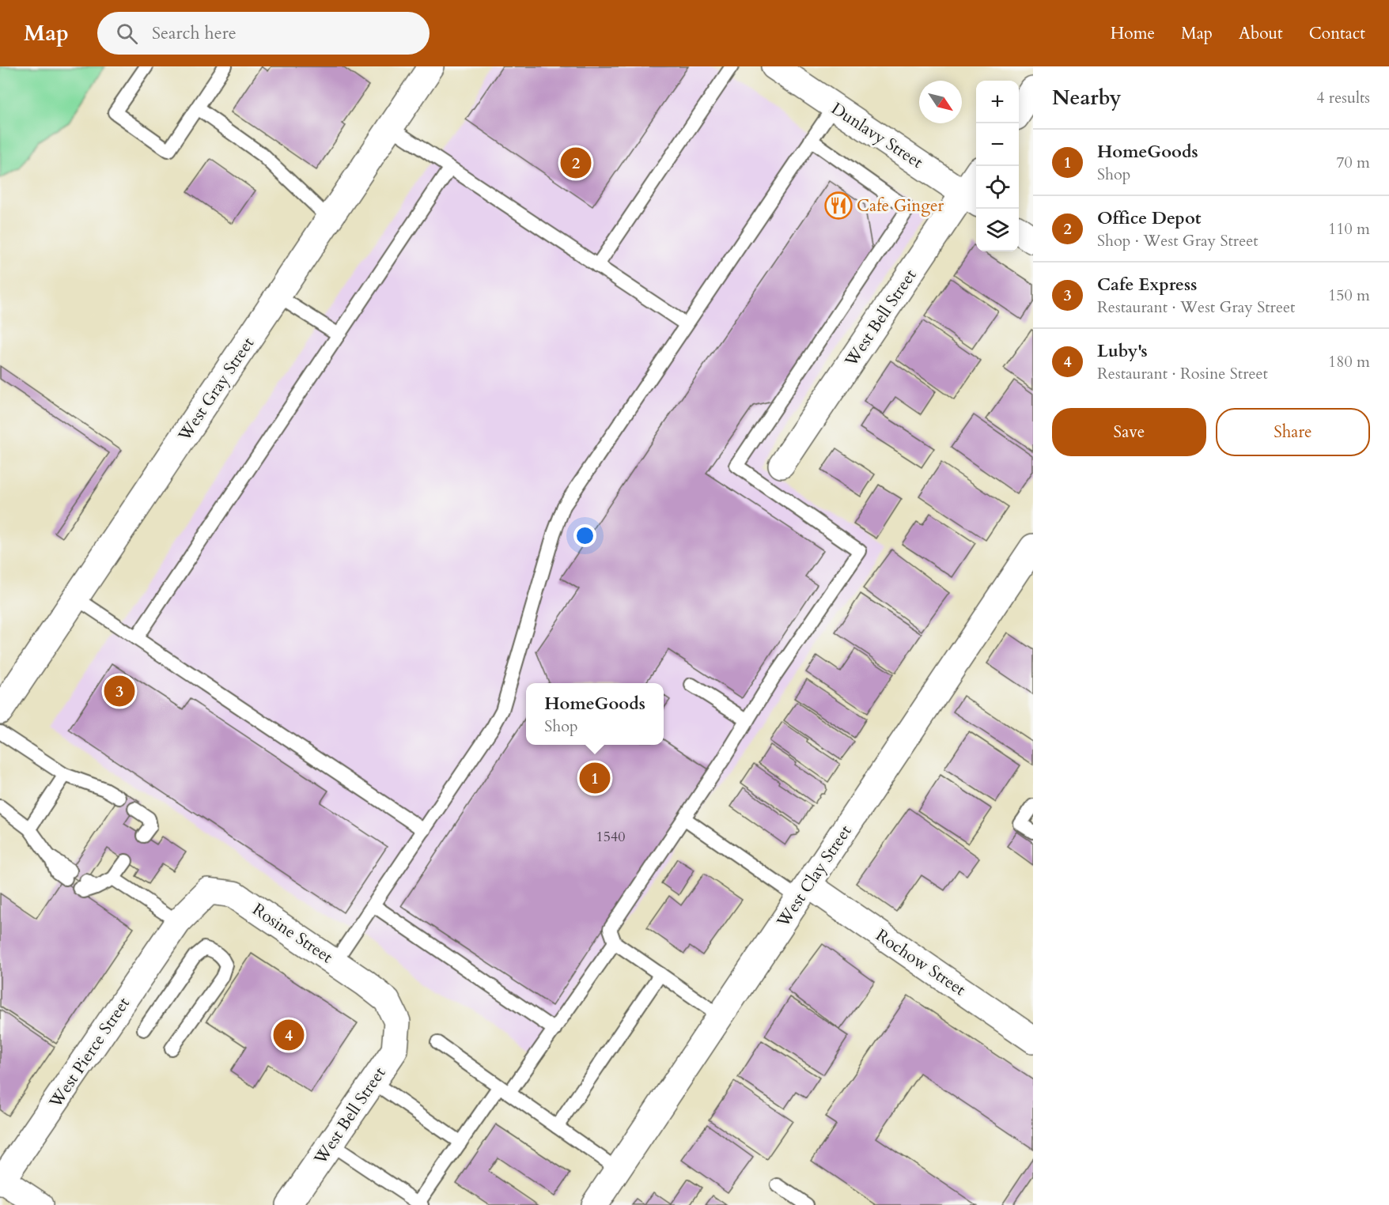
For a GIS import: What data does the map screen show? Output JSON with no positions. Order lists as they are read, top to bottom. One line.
{"streets":{"street":["Dunlavy Street","West Bell Street","West Gray Street","West Clay Street","Rosine Street","Rochow Street","West Pierce Street"]},"crossings":[["Dunlavy Street","West Bell Street"],["West Bell Street","Rosine Street"],["West Clay Street","Rochow Street"],["Rosine Street","West Pierce Street"]],"places":{"restaurant":["Cafe Ginger"]},"house_numbers":["1540"],"north":"bottom right","page":{"header":"Map","search":"Search here","nav":["Home","Map","About","Contact"],"heading":["Nearby","4 results"],"map_buttons":["+","−"],"list":[{"mark":"1","name":"HomeGoods","note":"Shop","value":"70 m"},{"mark":"2","name":"Office Depot","note":"Shop · West Gray Street","value":"110 m"},{"mark":"3","name":"Cafe Express","note":"Restaurant · West Gray Street","value":"150 m"},{"mark":"4","name":"Luby's","note":"Restaurant · Rosine Street","value":"180 m"}],"pins":["2","3","1","4"],"buttons":["Save","Share"],"popup":["HomeGoods","Shop"]}}
